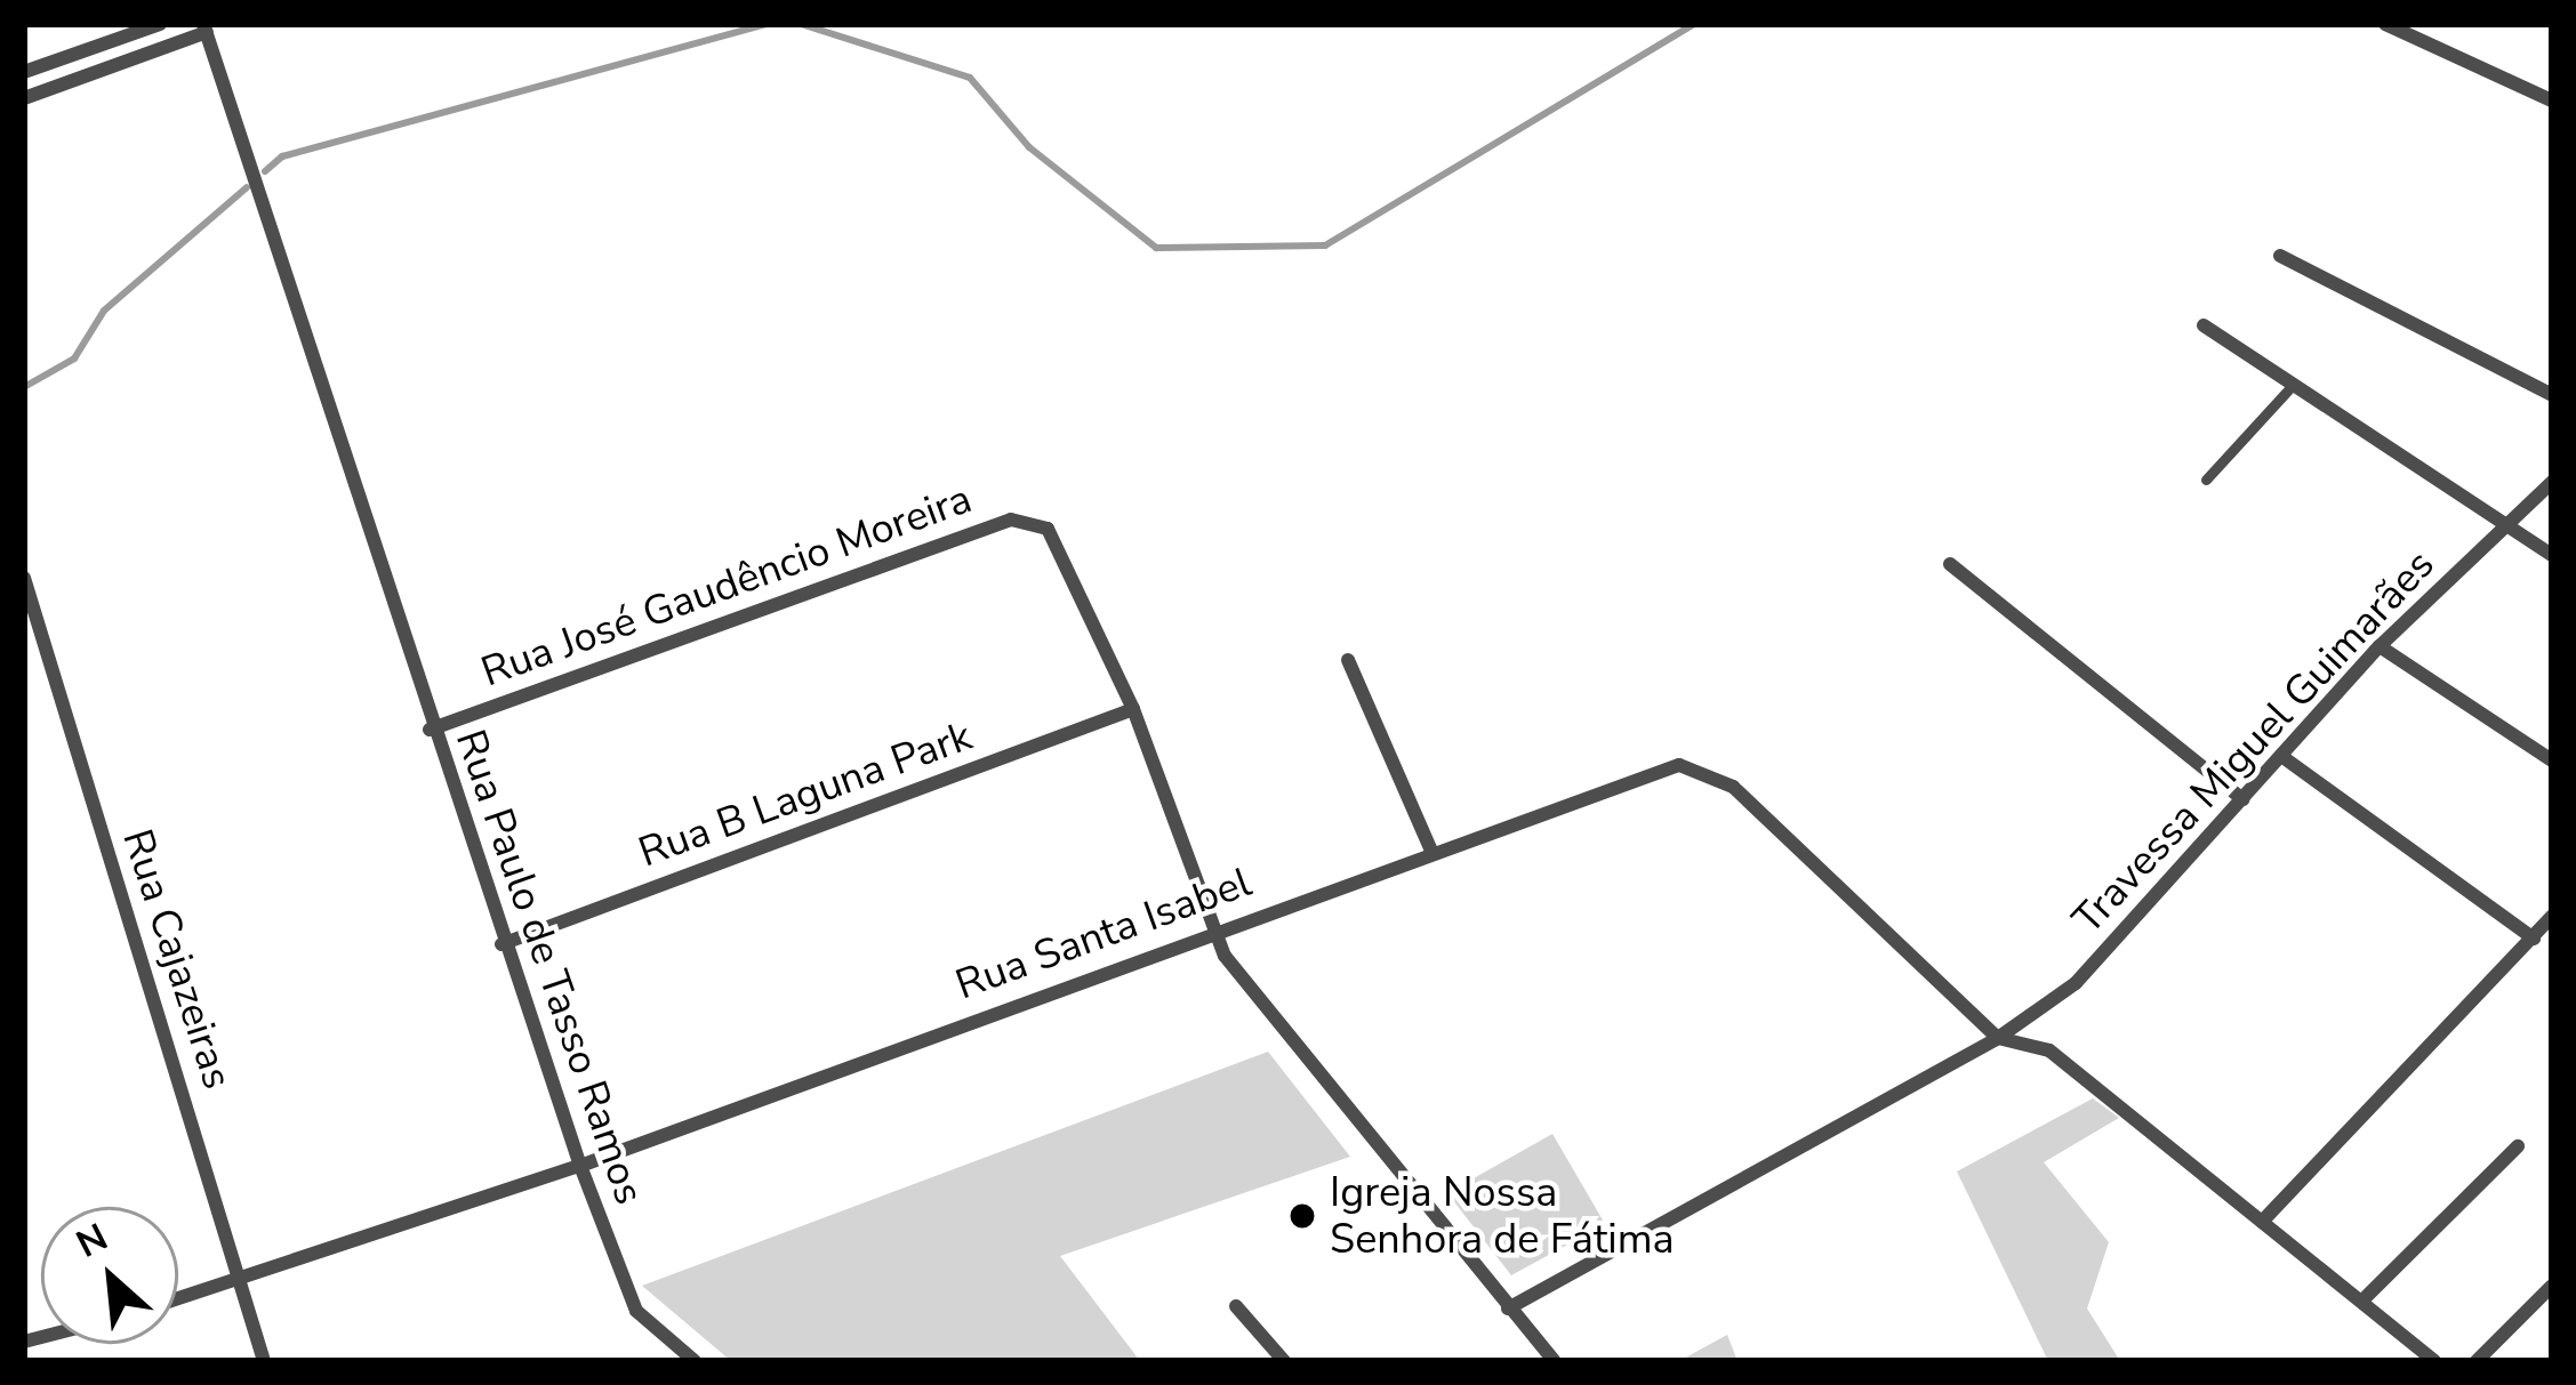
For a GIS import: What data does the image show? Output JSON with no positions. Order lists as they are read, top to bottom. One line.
{"streets":{"street":["Rua José Gaudêncio Moreira","Travessa Miguel Guimarães","Rua B Laguna Park","Rua Santa Isabel","Rua Cajazeiras","Rua Paulo de Tasso Ramos"]},"crossings":[["Rua José Gaudêncio Moreira","Travessa Miguel Guimarães"],["Rua José Gaudêncio Moreira","Rua B Laguna Park"],["Rua José Gaudêncio Moreira","Rua Santa Isabel"],["Rua José Gaudêncio Moreira","Rua Paulo de Tasso Ramos"],["Travessa Miguel Guimarães","Rua Santa Isabel"],["Rua B Laguna Park","Rua Paulo de Tasso Ramos"],["Rua Santa Isabel","Rua Cajazeiras"],["Rua Santa Isabel","Rua Paulo de Tasso Ramos"]],"places":["Igreja Nossa Senhora de Fátima"],"north":"top left"}
